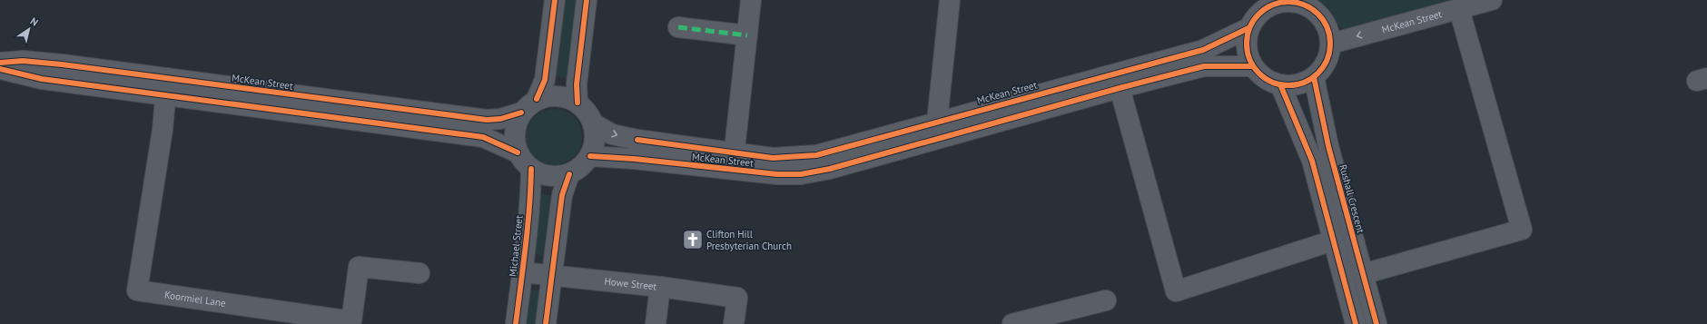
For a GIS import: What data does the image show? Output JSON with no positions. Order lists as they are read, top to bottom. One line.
{"streets":{"street":["McKean Street","Rushall Crescent","Michael Street","Howe Street","Koormiel Lane"]},"crossings":[["McKean Street","Rushall Crescent"],["McKean Street","Michael Street"],["Michael Street","Howe Street"]],"places":{"church":["Clifton Hill Presbyterian Church"]},"north":"top right"}
